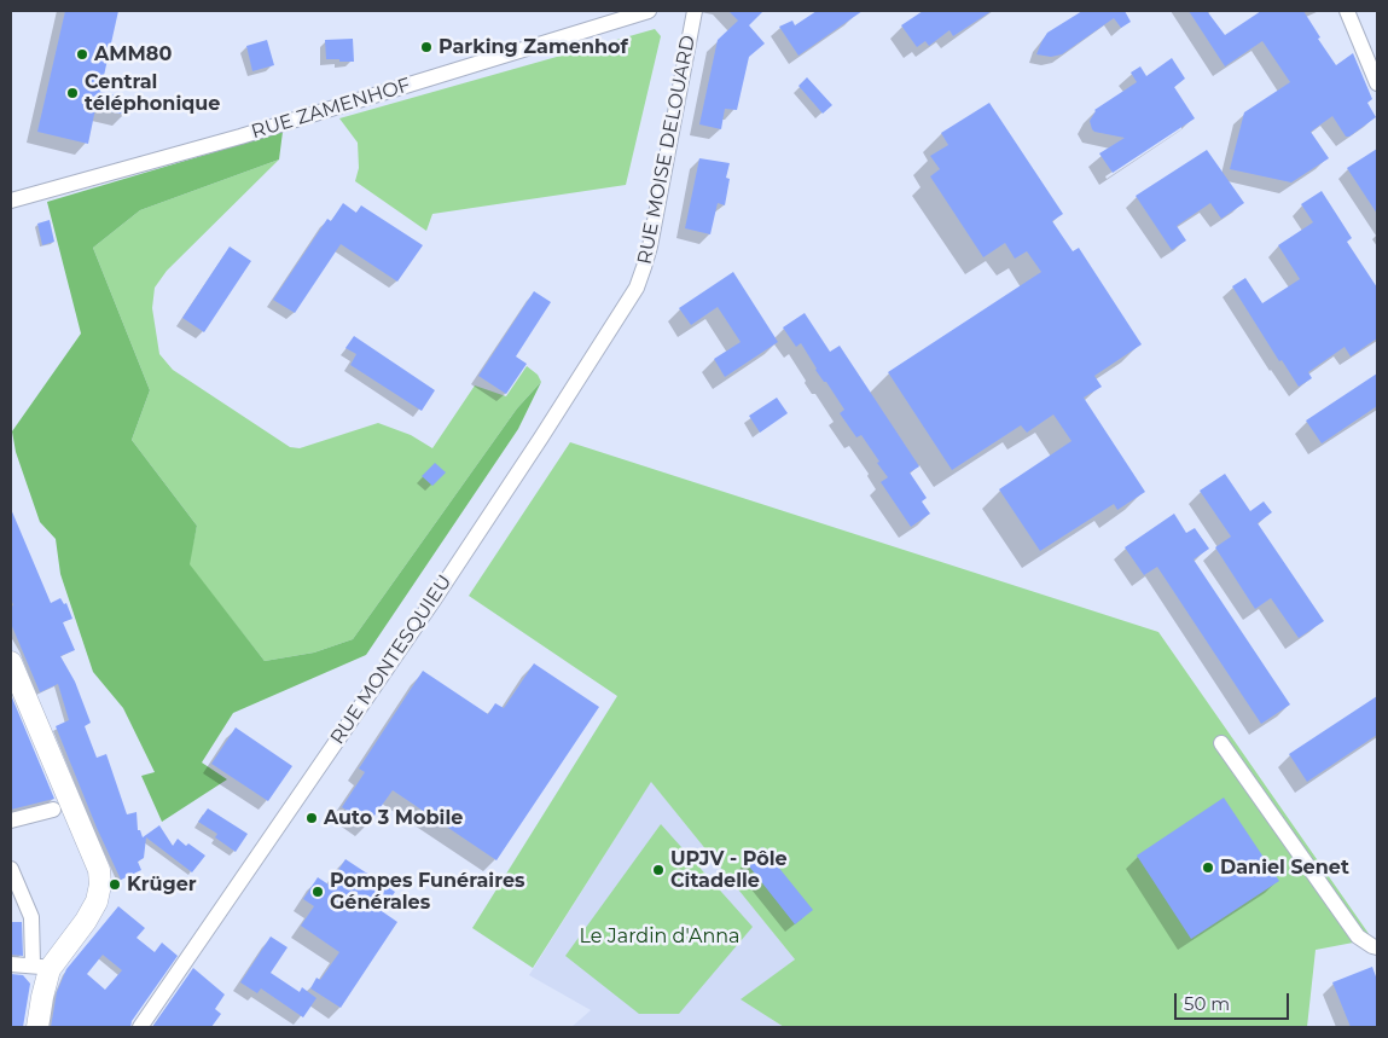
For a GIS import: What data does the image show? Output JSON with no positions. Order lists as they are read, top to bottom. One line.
{"streets":{"street":["RUE ZAMENHOF","RUE MOISE DELOUARD","RUE MONTESQUIEU"]},"crossings":[["RUE MOISE DELOUARD","RUE MONTESQUIEU"]],"parks":["Le Jardin d'Anna"],"places":["Parking Zamenhof","AMM80","Central téléphonique","Auto 3 Mobile","Daniel Senet","UPJV - Pôle Citadelle","Krüger","Pompes Funéraires Générales"],"scale_bar":"50 m"}
